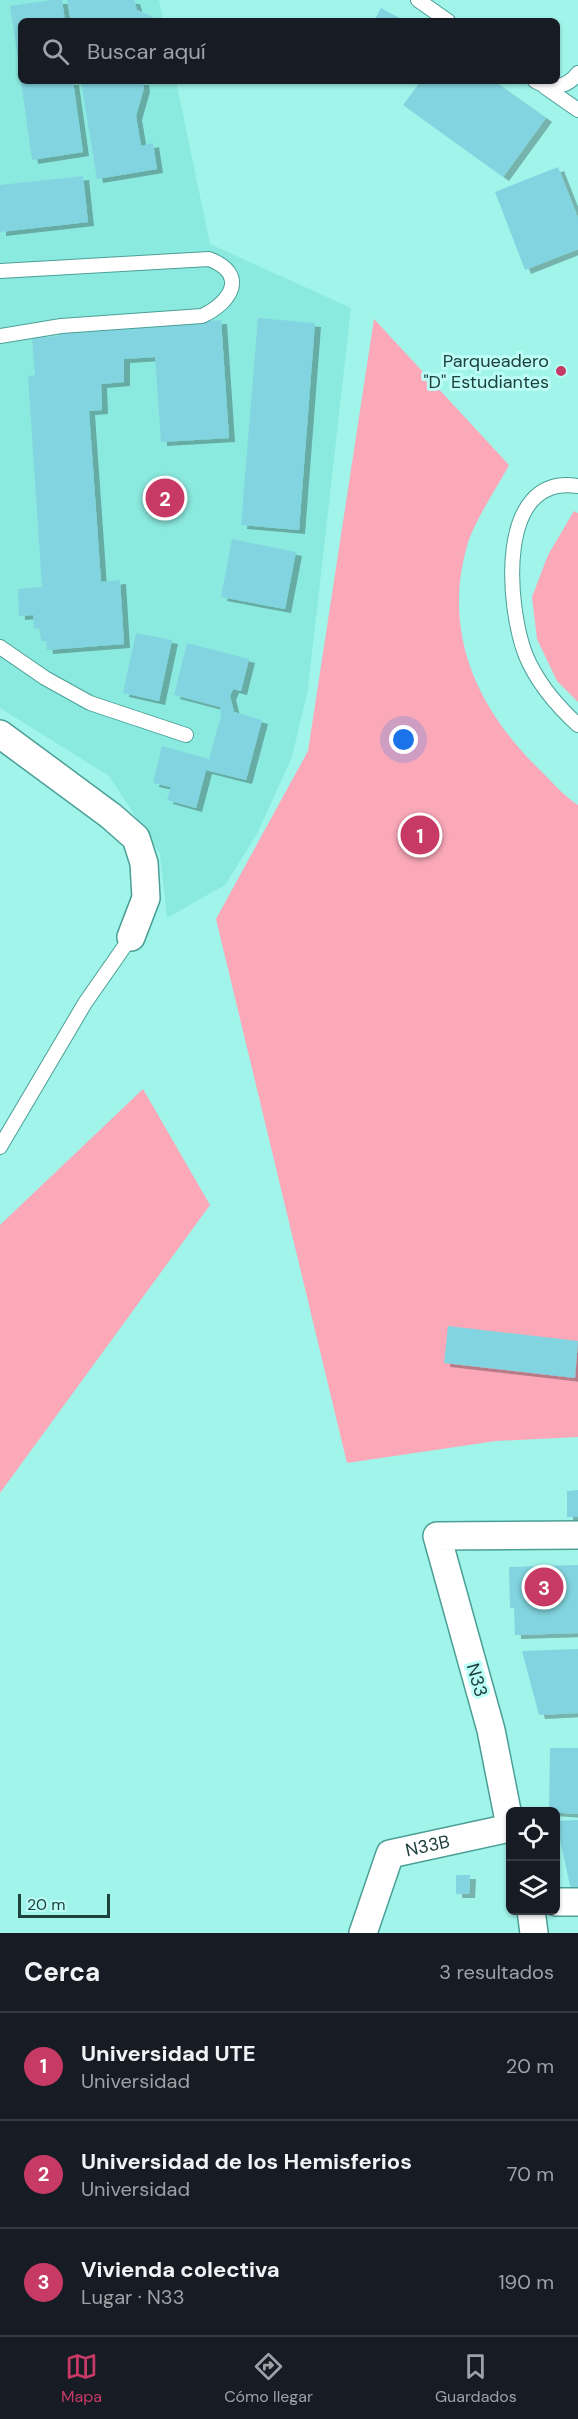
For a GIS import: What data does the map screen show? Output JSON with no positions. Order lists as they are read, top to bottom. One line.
{"streets":{"street":["N33","N33B"]},"places":["Parqueadero \"D\" Estudiantes"],"scale_bar":"20 m","page":{"search":"Buscar aquí","pins":["2","1","3"],"scale":"20 m","heading":["Cerca","3 resultados"],"list":[{"mark":"1","name":"Universidad UTE","note":"Universidad","value":"20 m"},{"mark":"2","name":"Universidad de los Hemisferios","note":"Universidad","value":"70 m"},{"mark":"3","name":"Vivienda colectiva","note":"Lugar · N33","value":"190 m"}],"nav":["Mapa","Cómo llegar","Guardados"]}}
